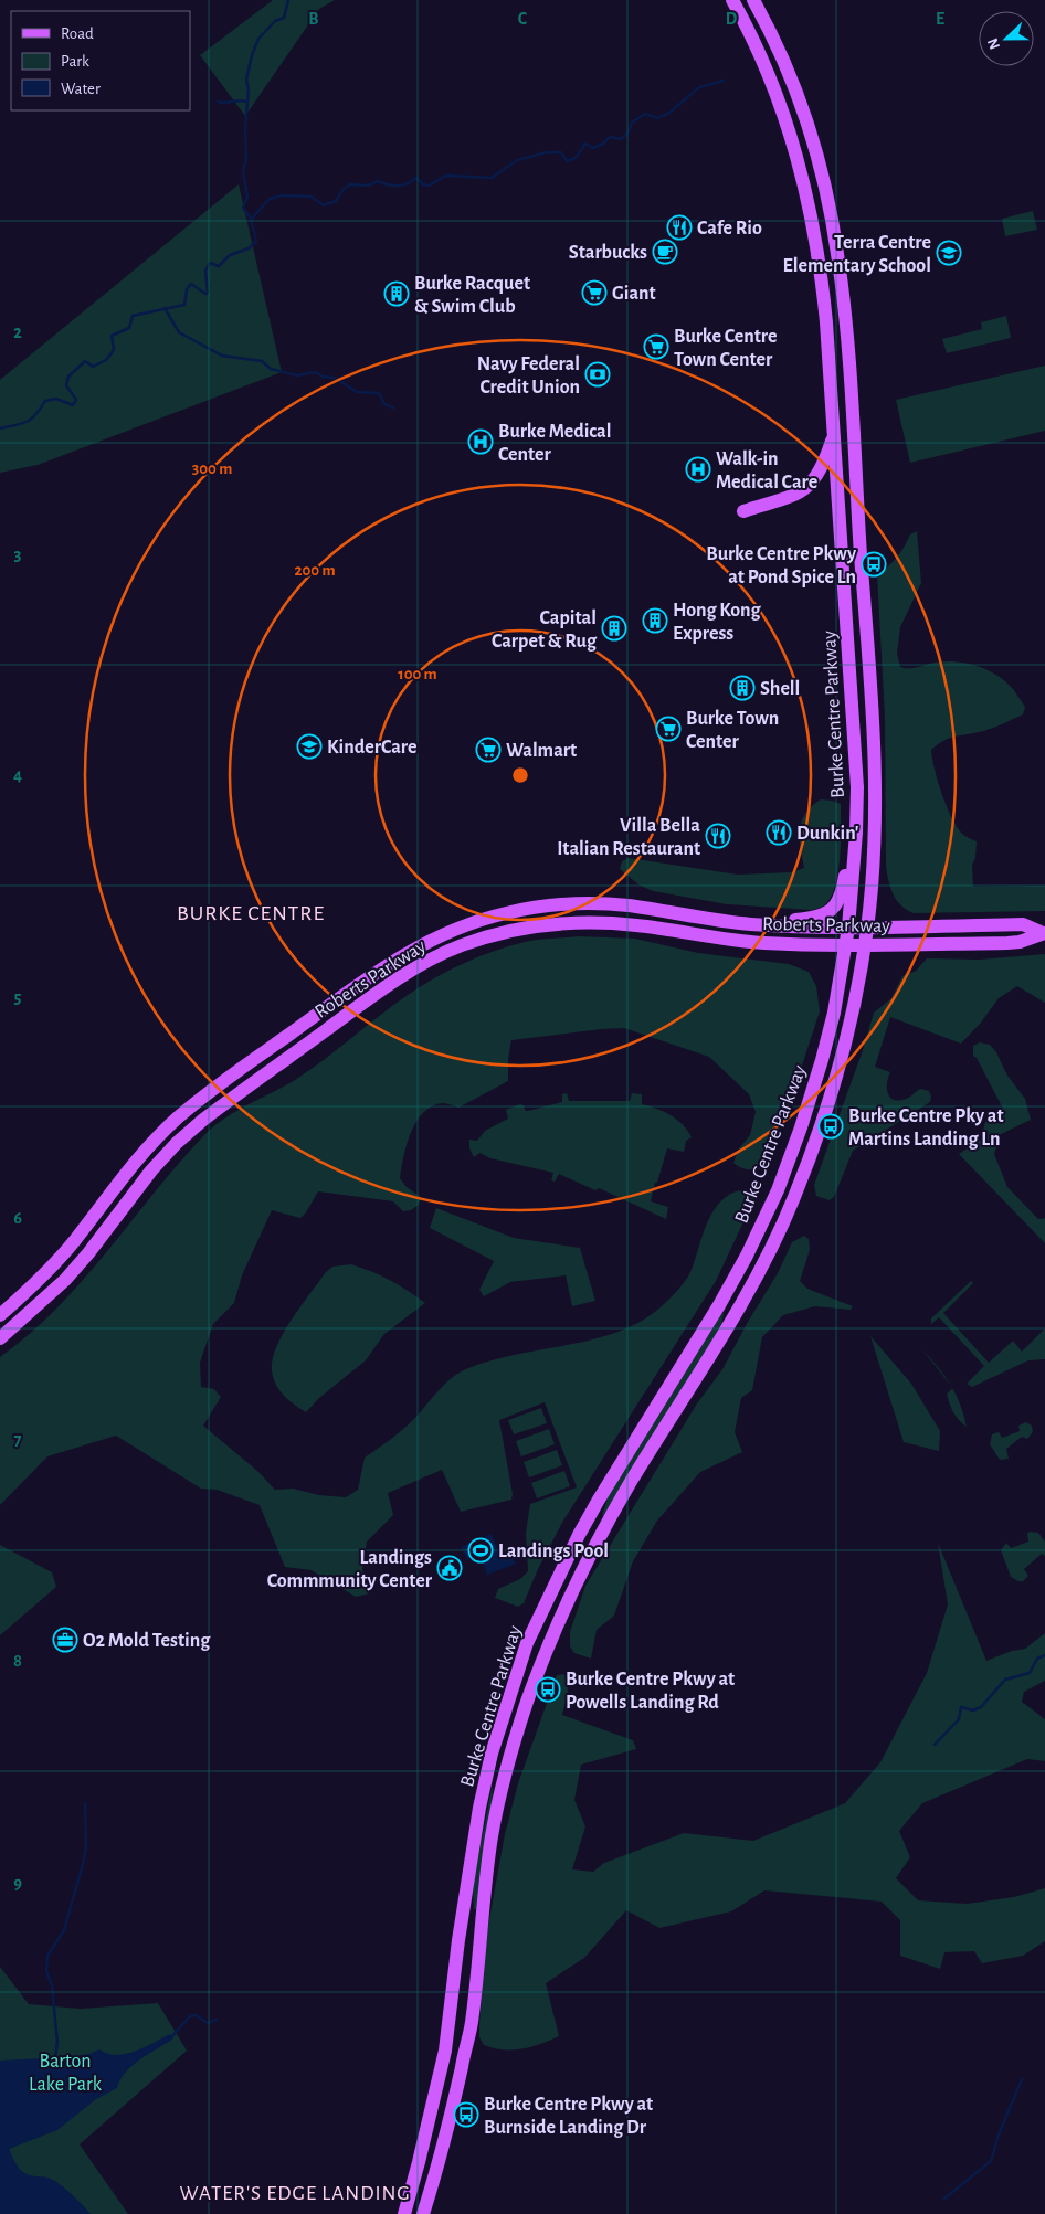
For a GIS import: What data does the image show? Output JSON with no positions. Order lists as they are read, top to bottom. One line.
{"streets":{"main road":["Burke Centre Parkway","Roberts Parkway"]},"crossings":[["Burke Centre Parkway","Roberts Parkway"]],"districts":["BURKE CENTRE","WATER'S EDGE LANDING"],"parks":["Barton Lake Park"],"places":{"restaurant":["Cafe Rio","Dunkin'","Villa Bella Italian Restaurant"],"cafe":["Starbucks"],"school or university":["Terra Centre Elementary School","KinderCare"],"supermarket":["Giant","Burke Centre Town Center","Burke Town Center","Walmart"],"building":["Burke Racquet & Swim Club","Hong Kong Express","Capital Carpet & Rug","Shell"],"bank":["Navy Federal Credit Union"],"hospital":["Burke Medical Center","Walk-in Medical Care"],"bus stop":["Burke Centre Pkwy at Pond Spice Ln","Burke Centre Pky at Martins Landing Ln","Burke Centre Pkwy at Powells Landing Rd","Burke Centre Pkwy at Burnside Landing Dr"],"sports":["Landings Pool"],"public building":["Landings Commmunity Center"],"office":["O2 Mold Testing"]},"legend":["Road","Park","Water"],"north":"left","grid":{"columns":["B","C","D","E"],"rows":["2","3","4","5","6","7","8","9"]},"rings":["300 m","200 m","100 m"]}
